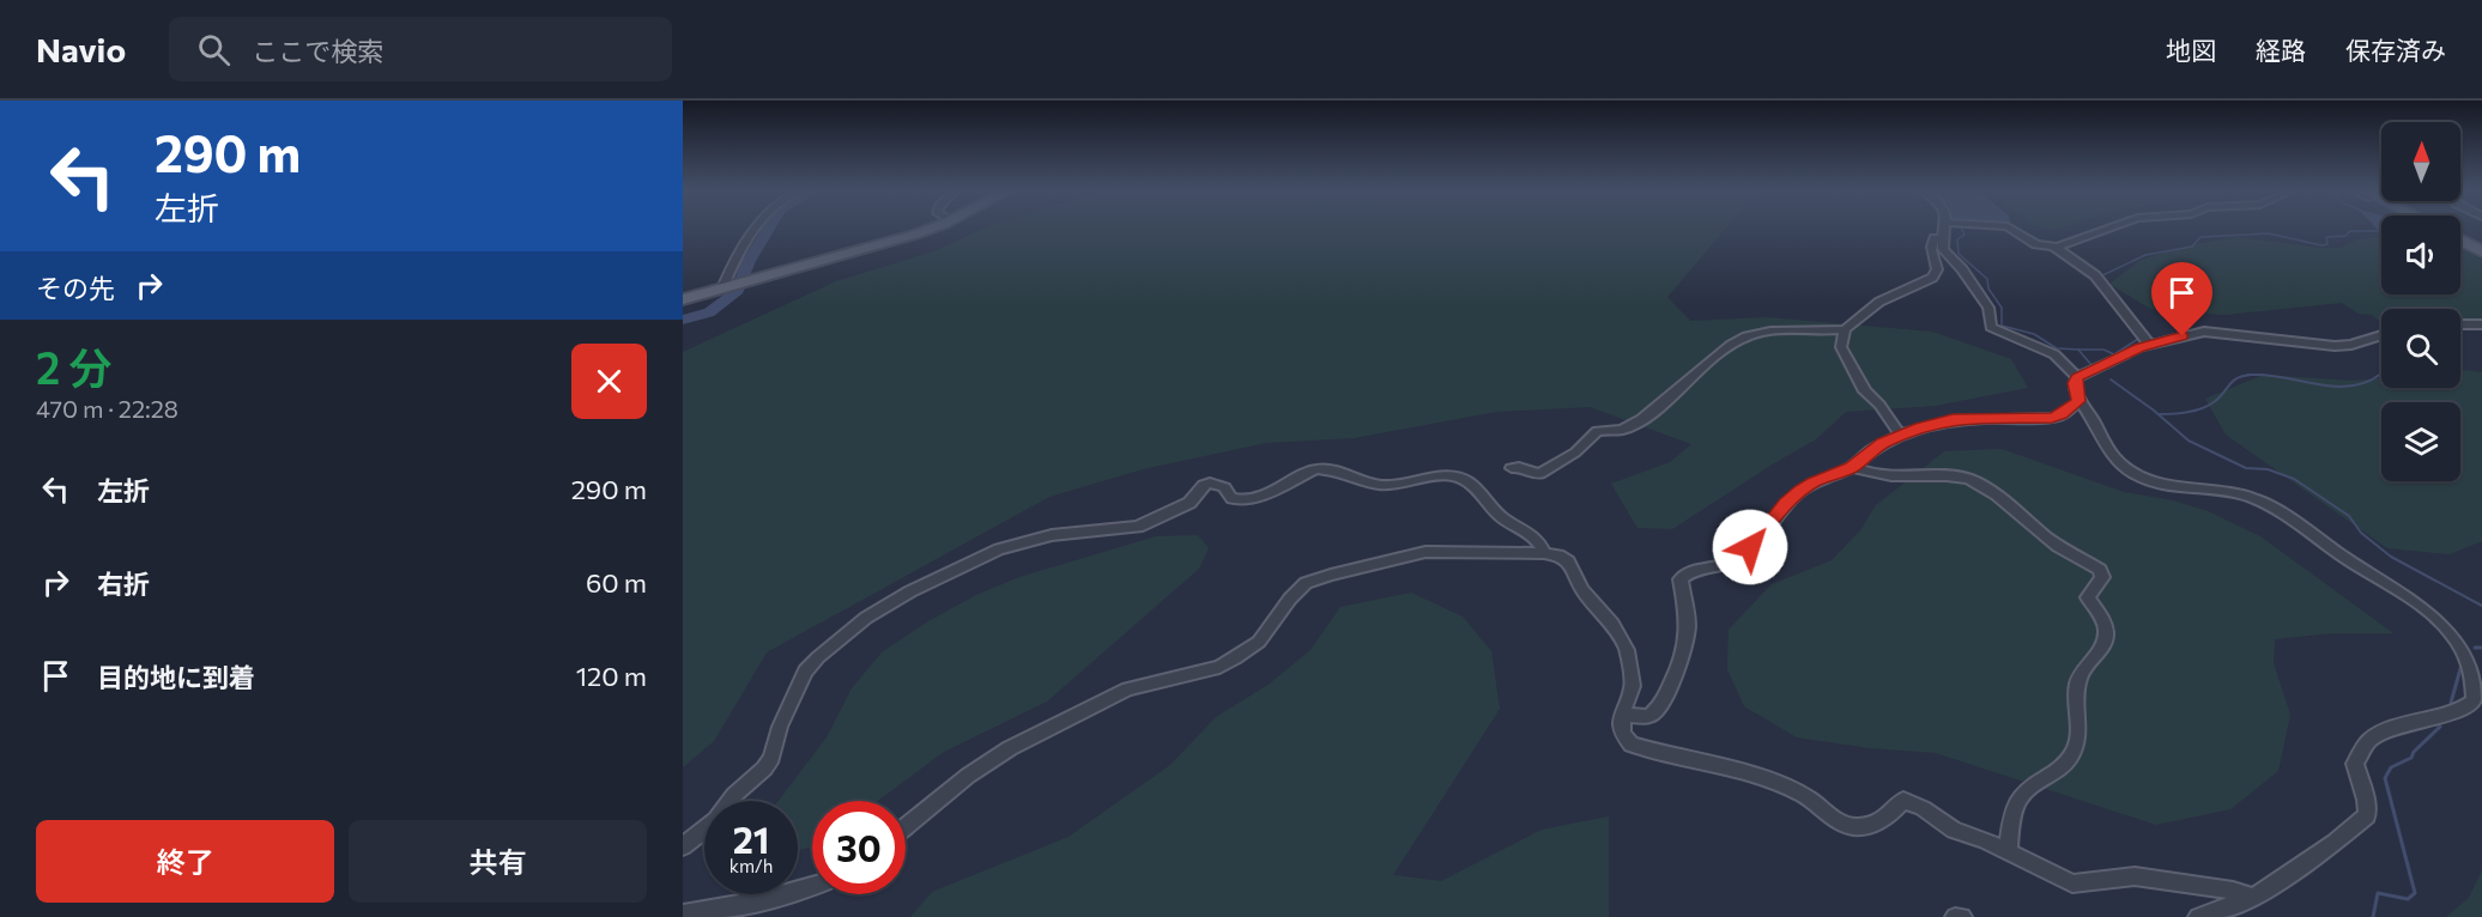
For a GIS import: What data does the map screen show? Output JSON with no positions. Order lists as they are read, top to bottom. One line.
{"north":"top","page":{"header":"Navio","search":"ここで検索","nav":["地図","経路","保存済み"],"turn":["290 m","左折"],"then":"その先","heading":["2 分","470 m · 22:28"],"list":[{"name":"左折","value":"290 m"},{"name":"右折","value":"60 m"},{"name":"目的地に到着","value":"120 m"}],"speed":"21 km/h","limit":"30","buttons":["終了","共有"]}}
